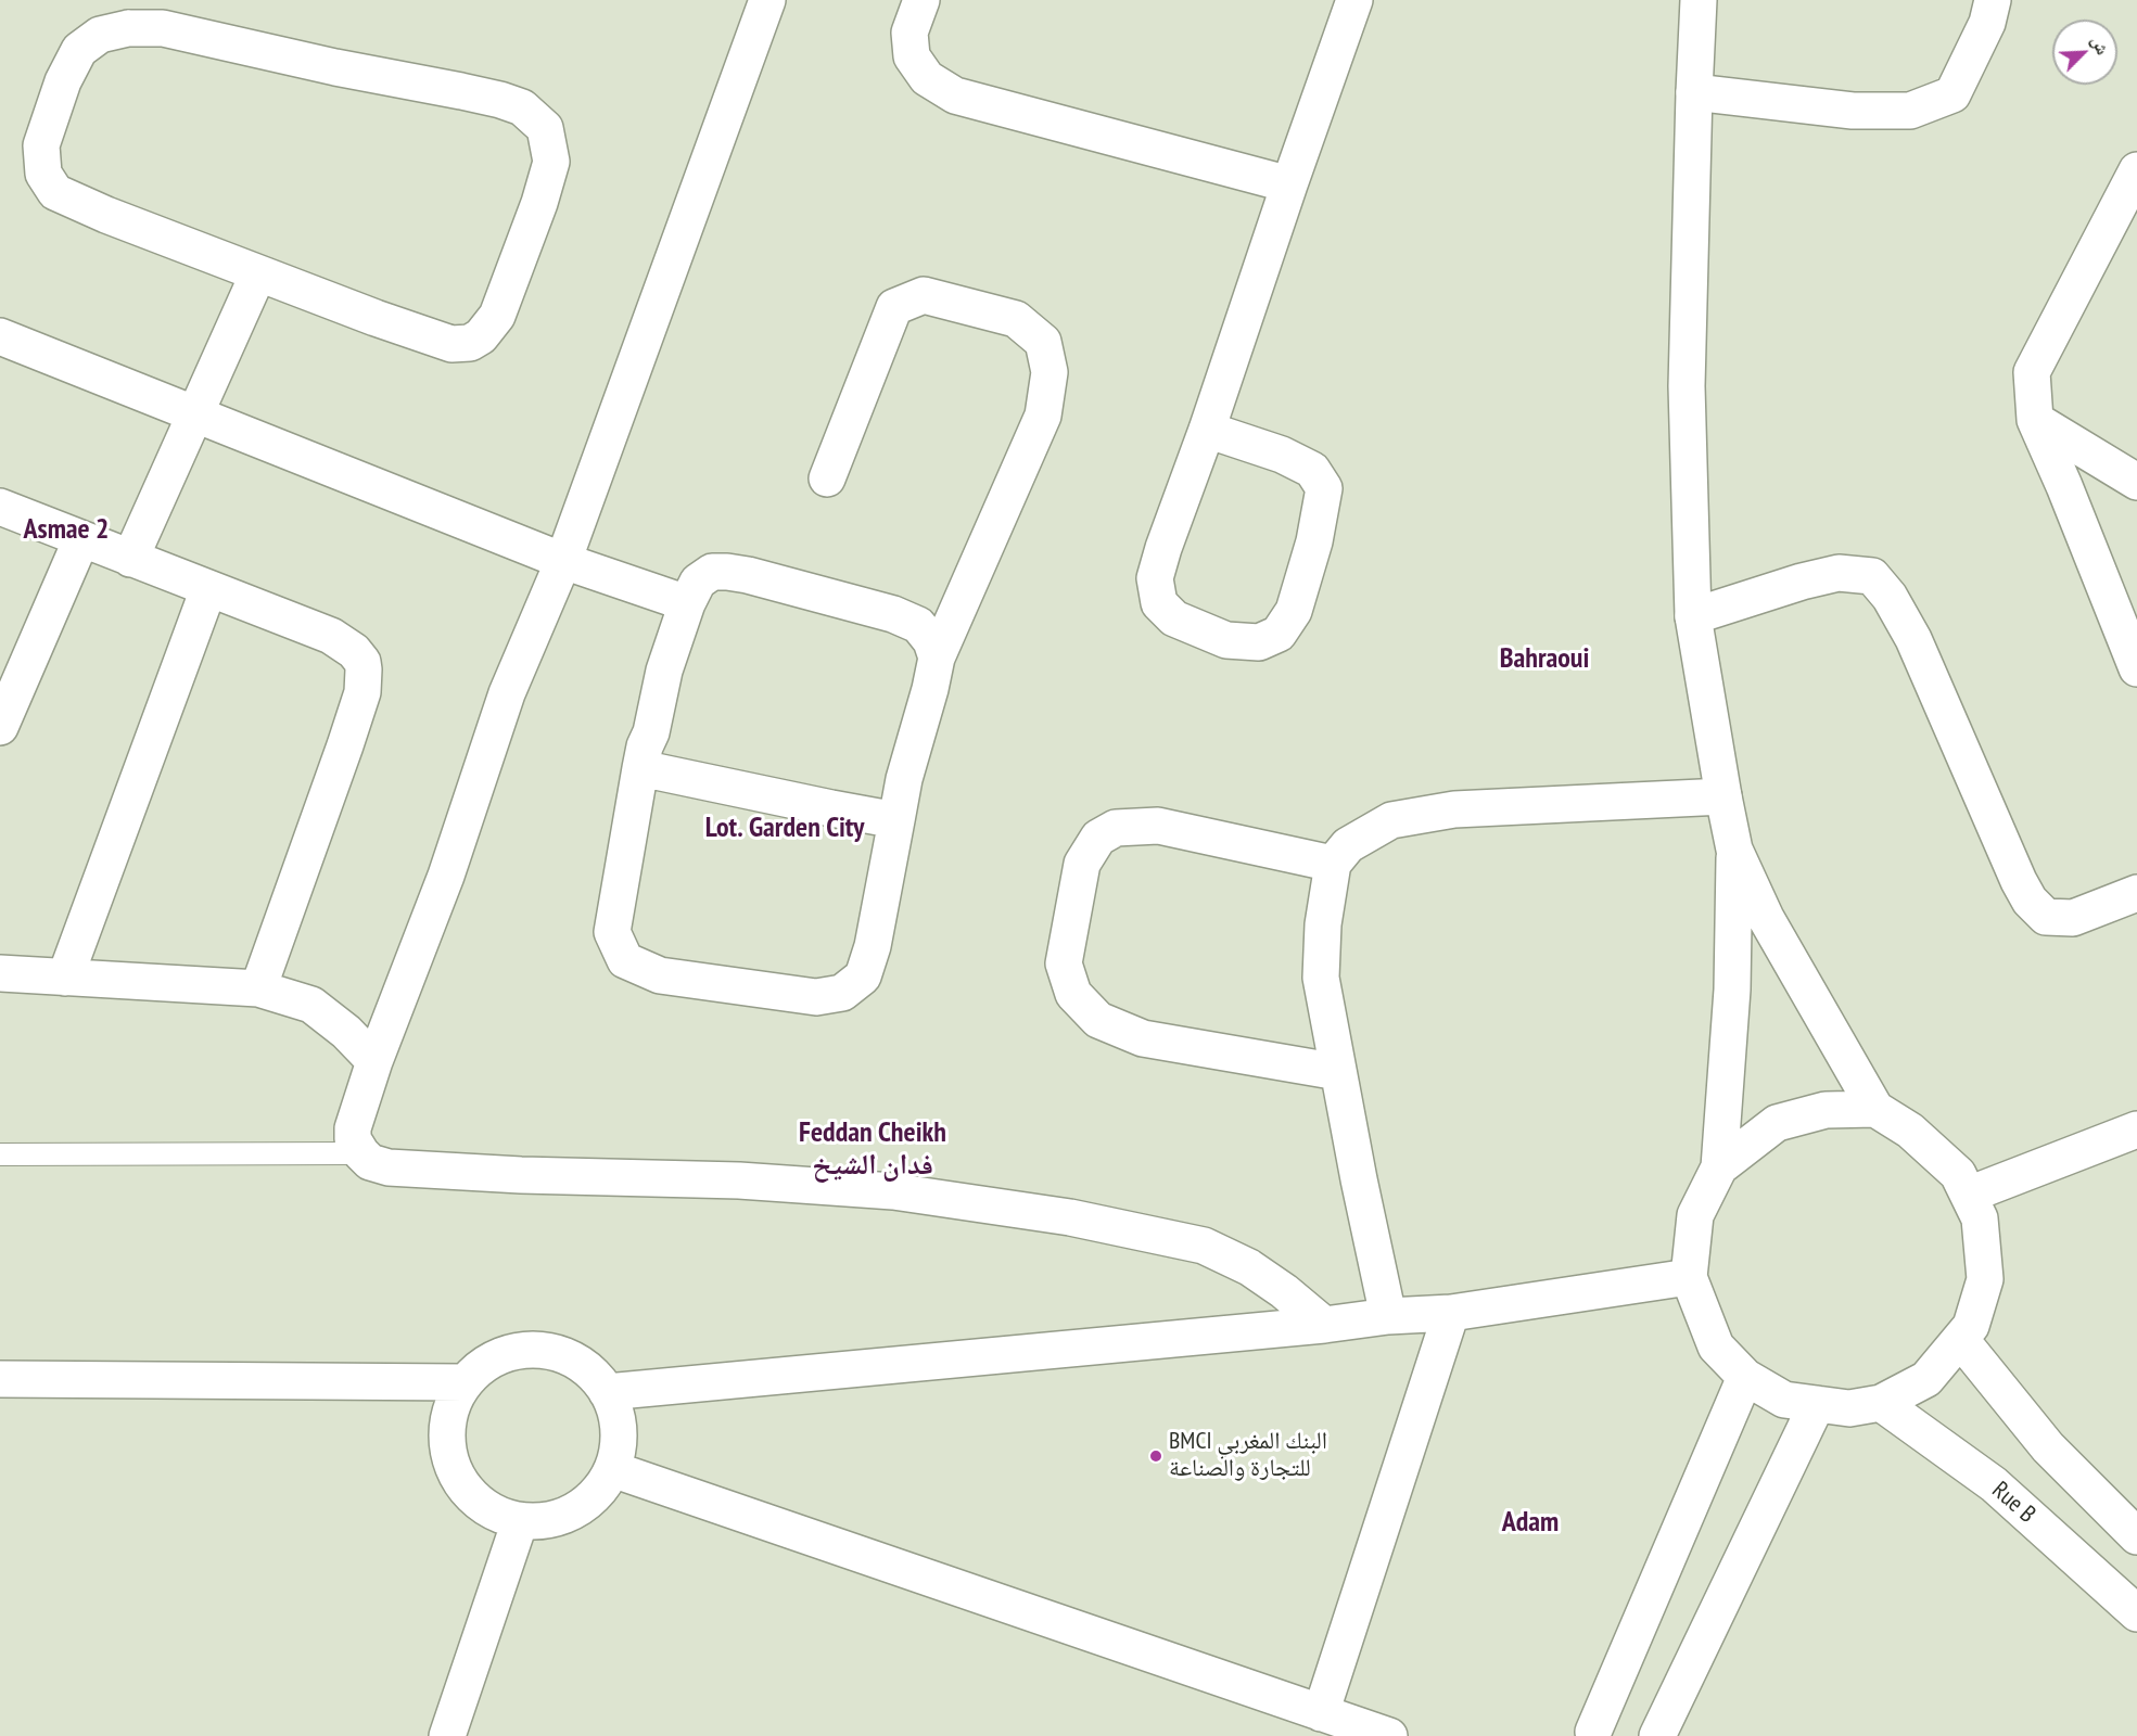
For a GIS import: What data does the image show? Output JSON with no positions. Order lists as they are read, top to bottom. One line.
{"streets":{"street":["Rue B"]},"districts":["Asmae 2","Bahraoui","Lot. Garden City","Feddan Cheikh فدان الشيخ","Adam"],"places":["BMCI البنك المغربي للتجارة والصناعة"],"north":"top right"}
